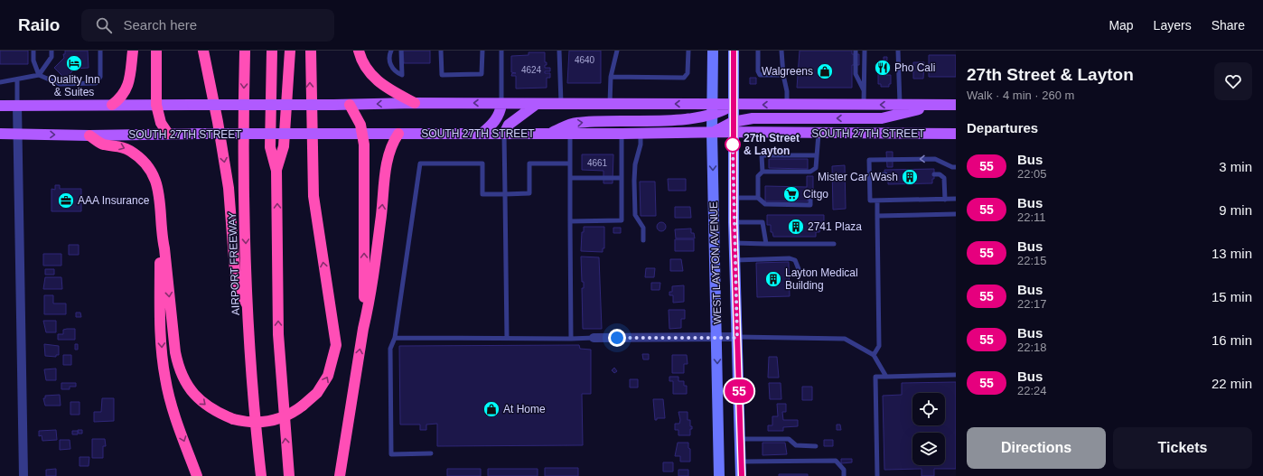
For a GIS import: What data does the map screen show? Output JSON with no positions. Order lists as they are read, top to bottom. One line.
{"streets":{"highway":["AIRPORT FREEWAY"],"main road":["SOUTH 27TH STREET","WEST LAYTON AVENUE"]},"crossings":[["SOUTH 27TH STREET","WEST LAYTON AVENUE"]],"places":{"hotel":["Quality Inn & Suites"],"restaurant":["Pho Cali"],"shop":["Walgreens","At Home"],"other":["27th Street & Layton"],"building":["Mister Car Wash","2741 Plaza","Layton Medical Building"],"supermarket":["Citgo"],"office":["AAA Insurance"]},"lines":["bus line 55"],"house_numbers":["4640","4624","4661"],"page":{"header":"Railo","search":"Search here","nav":["Map","Layers","Share"],"on_map":"55","heading":[["27th Street & Layton","Walk · 4 min · 260 m"],"Departures"],"list":[{"mark":"55","name":"Bus","note":"22:05","value":"3 min"},{"mark":"55","name":"Bus","note":"22:11","value":"9 min"},{"mark":"55","name":"Bus","note":"22:15","value":"13 min"},{"mark":"55","name":"Bus","note":"22:17","value":"15 min"},{"mark":"55","name":"Bus","note":"22:18","value":"16 min"},{"mark":"55","name":"Bus","note":"22:24","value":"22 min"}],"buttons":["Directions","Tickets"]}}
